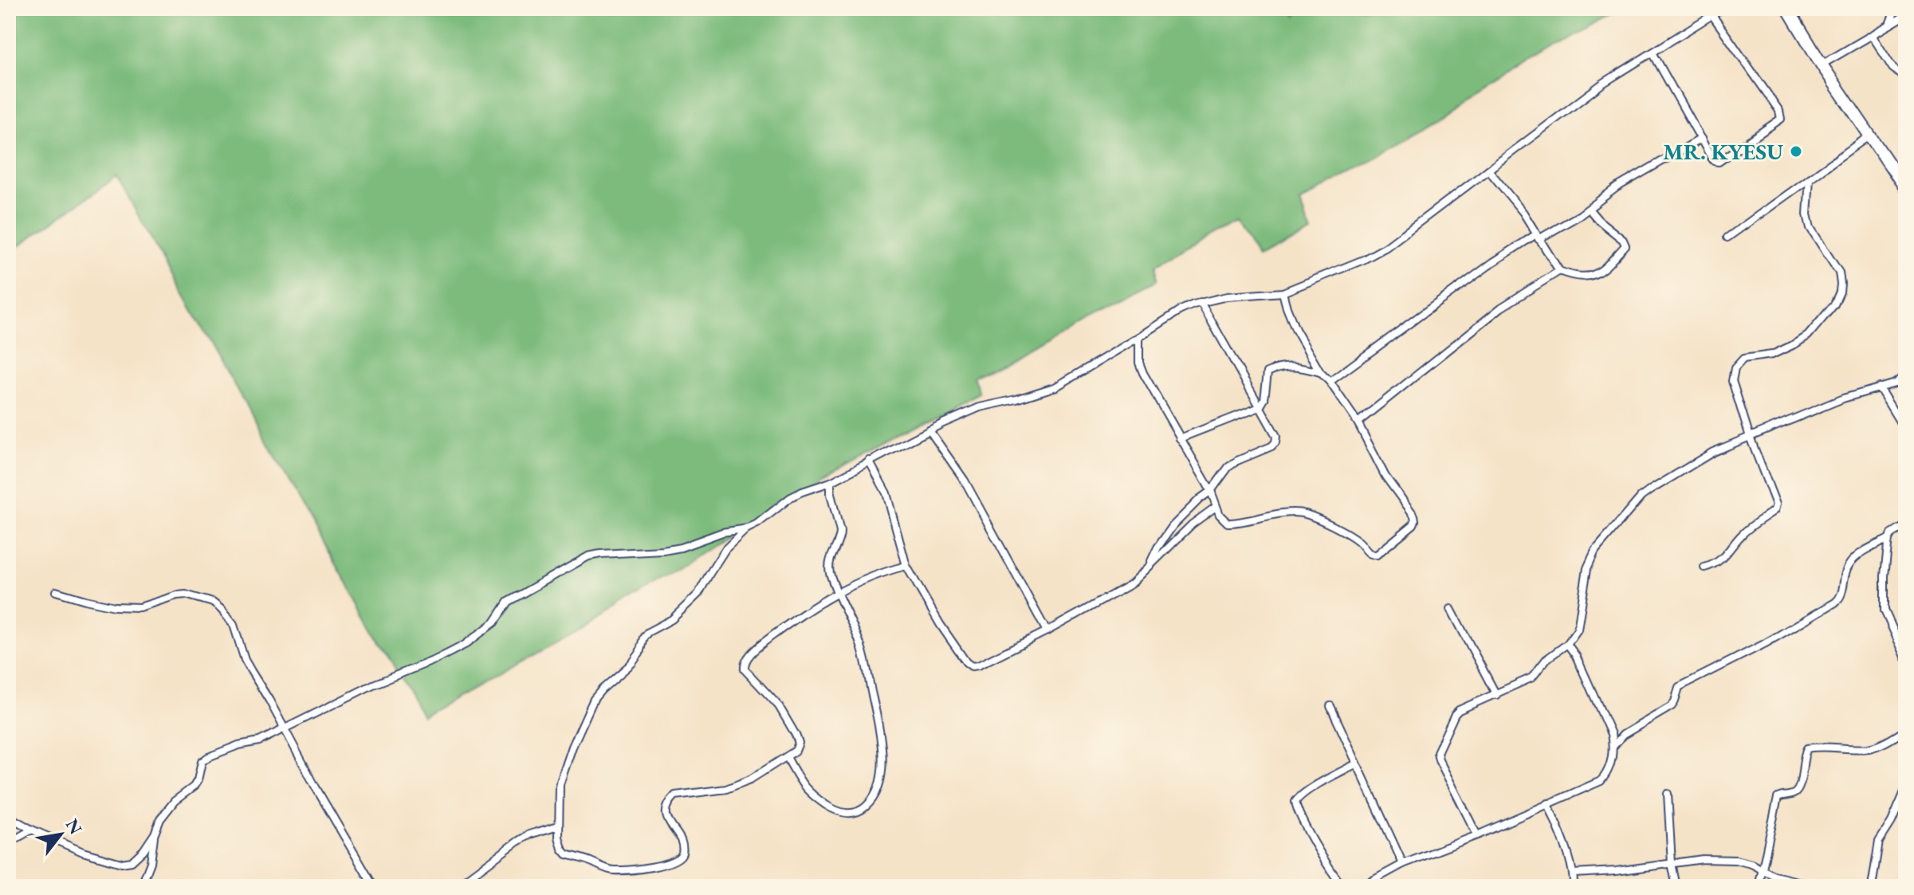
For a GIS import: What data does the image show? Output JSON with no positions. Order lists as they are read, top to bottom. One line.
{"places":["MR. KYESU"],"north":"top right"}
